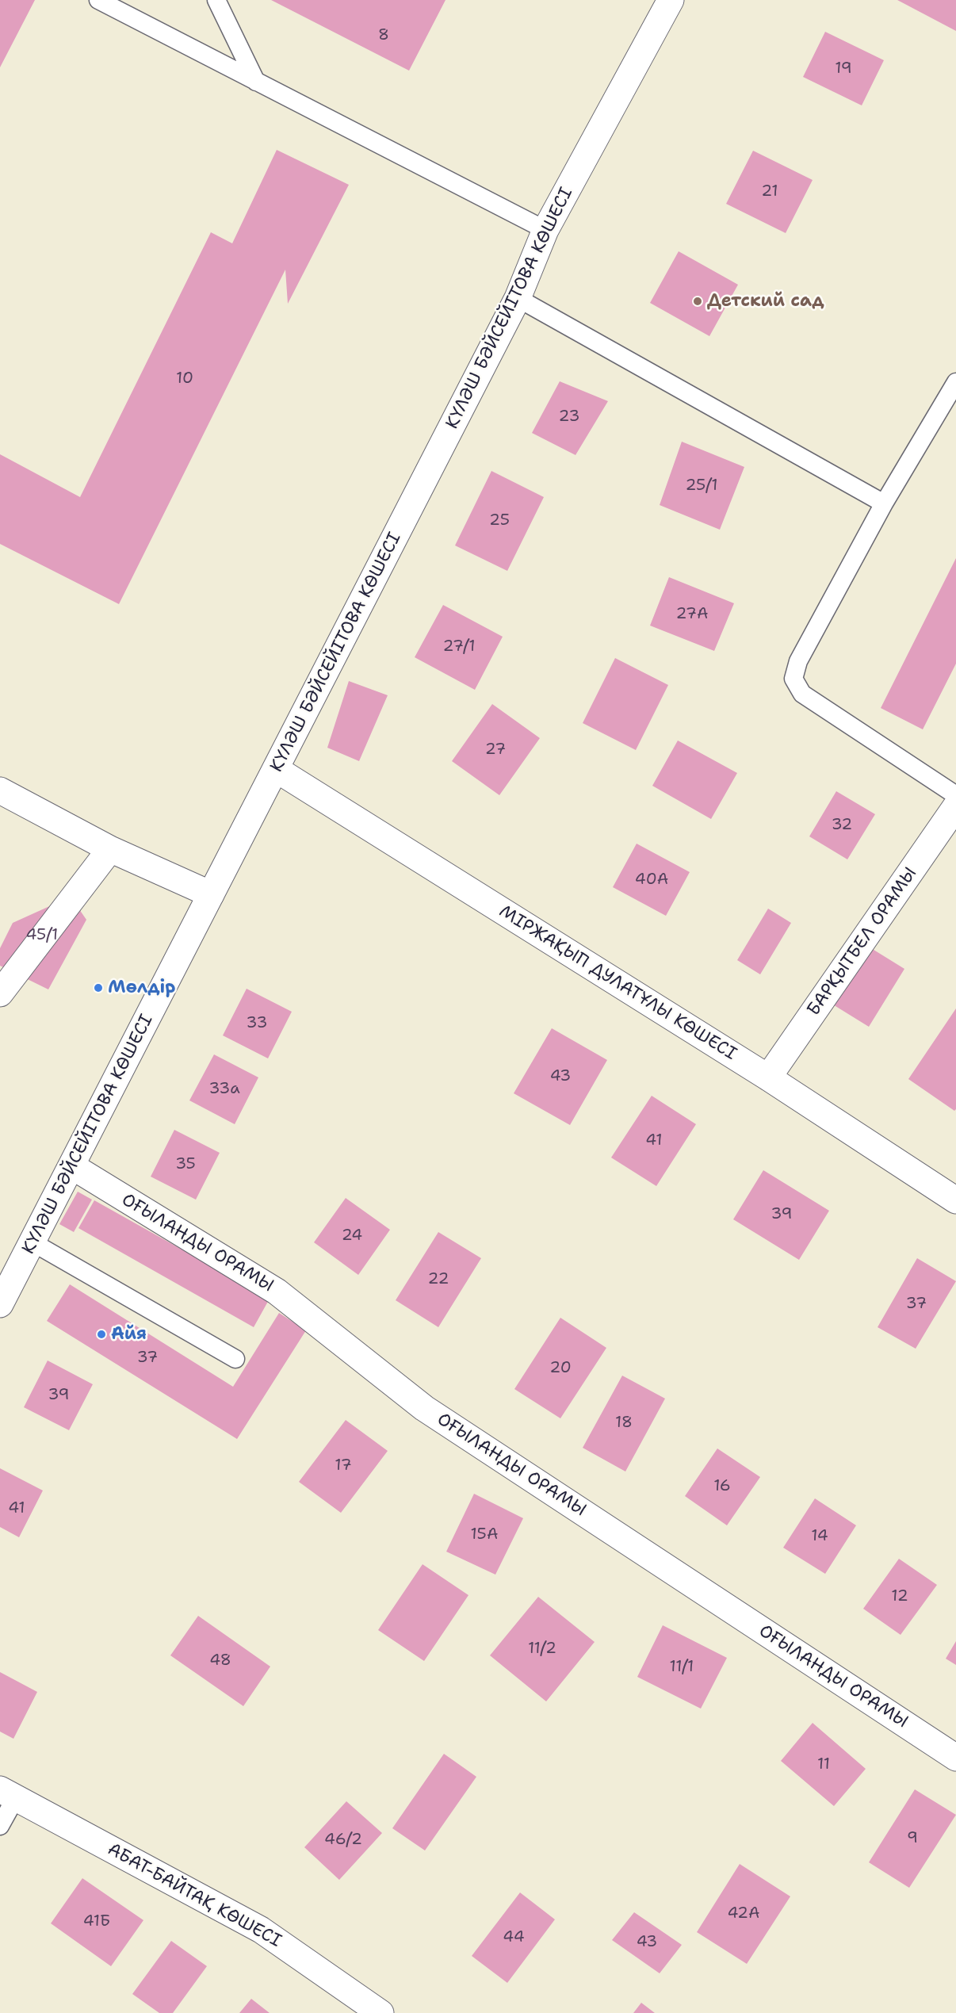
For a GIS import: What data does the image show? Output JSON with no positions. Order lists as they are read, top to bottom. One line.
{"streets":{"street":["КҮЛӘШ БӘЙСЕЙІТОВА КӨШЕСІ","БАРҚЫТБЕЛ ОРАМЫ","МІРЖАҚЫП ДУЛАТҰЛЫ КӨШЕСІ","ОҒЫЛАНДЫ ОРАМЫ","АБАТ-БАЙТАҚ КӨШЕСІ"]},"crossings":[["КҮЛӘШ БӘЙСЕЙІТОВА КӨШЕСІ","МІРЖАҚЫП ДУЛАТҰЛЫ КӨШЕСІ"],["КҮЛӘШ БӘЙСЕЙІТОВА КӨШЕСІ","ОҒЫЛАНДЫ ОРАМЫ"],["БАРҚЫТБЕЛ ОРАМЫ","МІРЖАҚЫП ДУЛАТҰЛЫ КӨШЕСІ"]],"places":["Детский сад","Мөлдiр","Айя"],"house_numbers":["8","19","21","10","23","25/1","25","27А","27/1","27","32","40А","45/1","33","43","33а","41","35","39","24","22","37","37","20","39","18","17","16","41","15А","14","12","11/2","48","11/1","11","9","46/2","42А","41Б","44","43"]}
